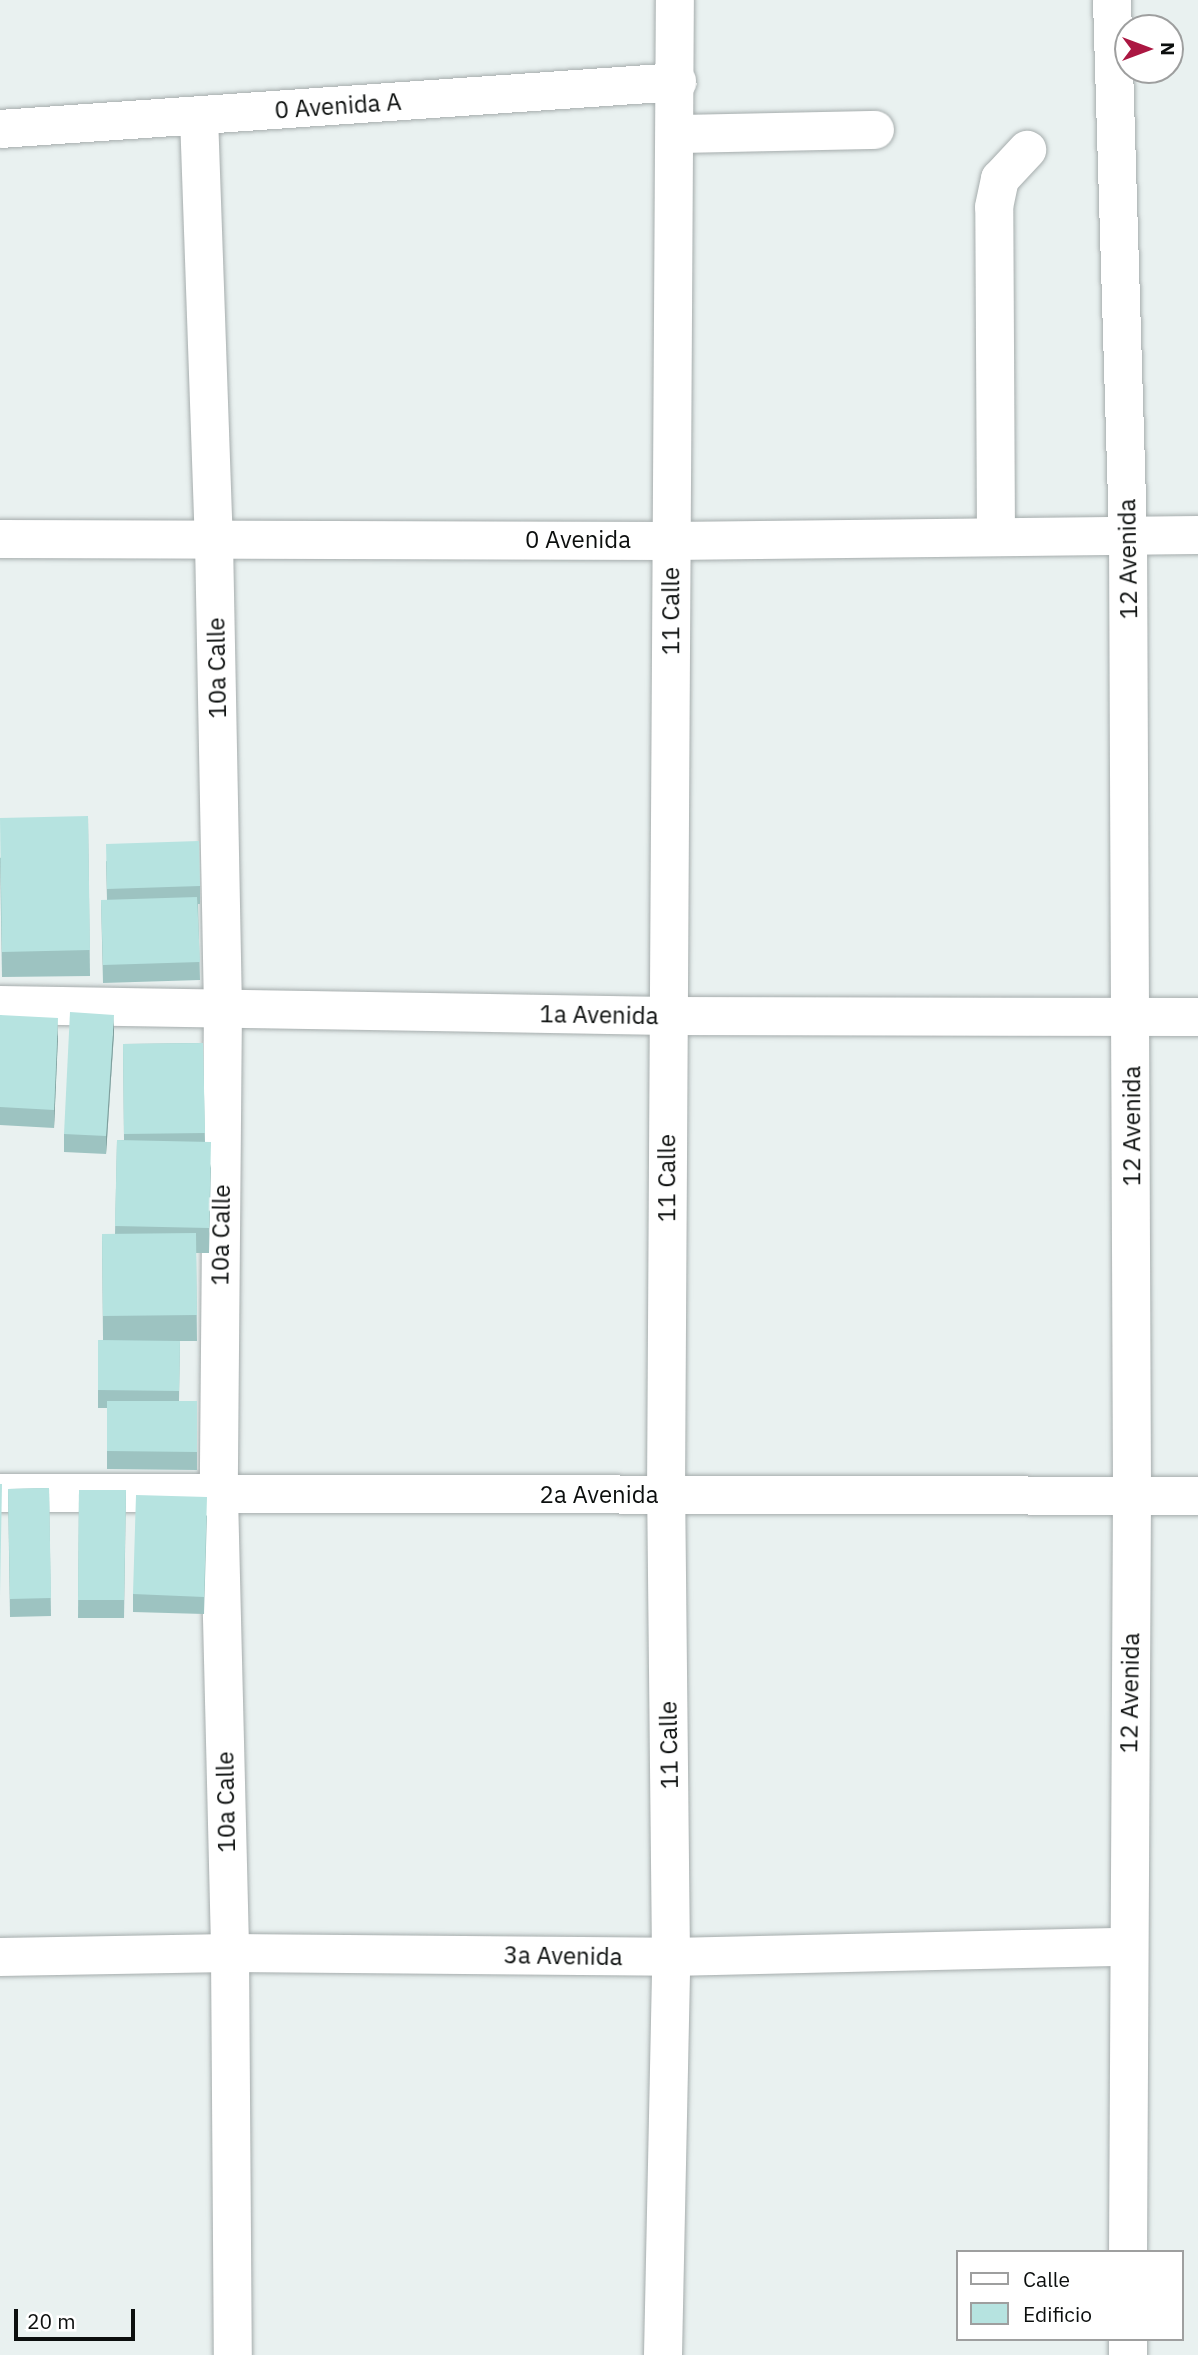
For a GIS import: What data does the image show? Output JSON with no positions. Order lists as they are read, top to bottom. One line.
{"streets":{"street":["0 Avenida A","0 Avenida","12 Avenida","11 Calle","10a Calle","1a Avenida","2a Avenida","3a Avenida"]},"crossings":[["0 Avenida A","11 Calle"],["0 Avenida A","10a Calle"],["0 Avenida","12 Avenida"],["0 Avenida","11 Calle"],["0 Avenida","10a Calle"],["12 Avenida","1a Avenida"],["12 Avenida","2a Avenida"],["12 Avenida","3a Avenida"],["11 Calle","1a Avenida"],["11 Calle","2a Avenida"],["11 Calle","3a Avenida"],["10a Calle","1a Avenida"],["10a Calle","2a Avenida"],["10a Calle","3a Avenida"]],"legend":["Calle","Edificio"],"scale_bar":"20 m","north":"right"}
